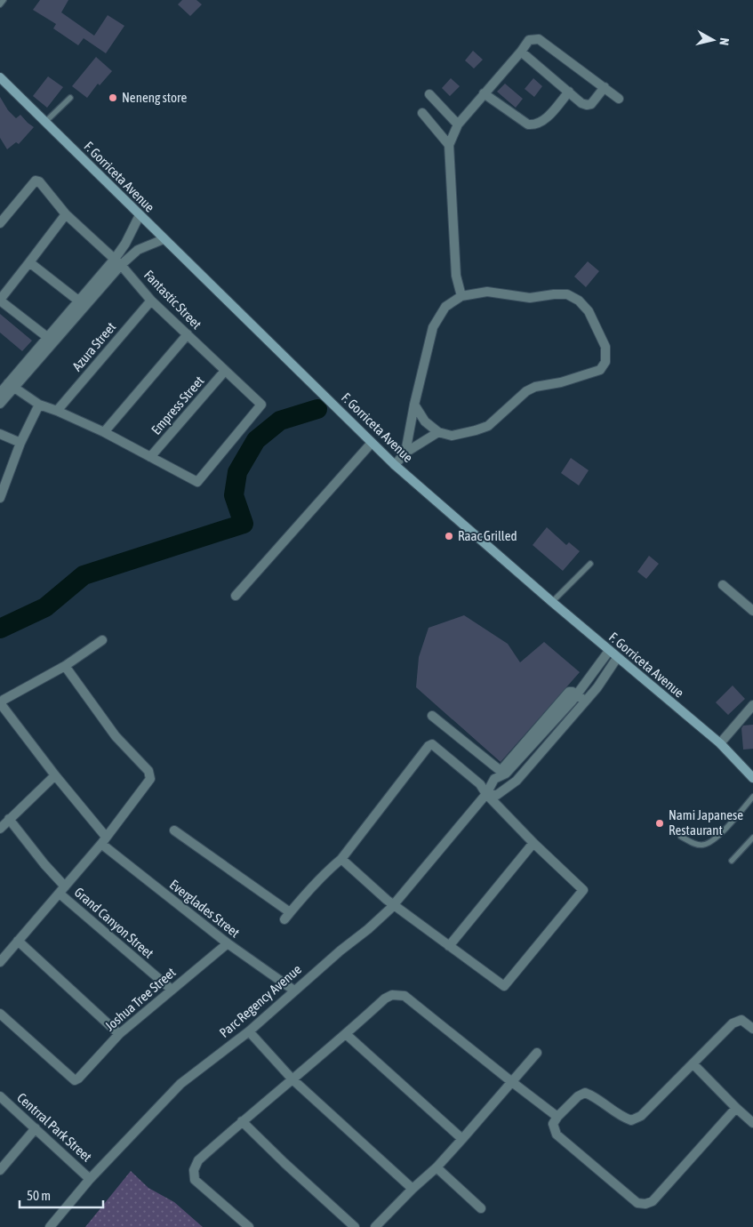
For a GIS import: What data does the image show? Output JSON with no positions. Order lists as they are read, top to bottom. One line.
{"streets":{"main road":["F. Gorriceta Avenue"],"street":["Fantastic Street","Azura Street","Empress Street","Everglades Street","Grand Canyon Street","Joshua Tree Street","Parc Regency Avenue","Centrral Park Street"]},"crossings":[["Fantastic Street","Azura Street"],["Fantastic Street","Empress Street"],["Everglades Street","Joshua Tree Street"],["Everglades Street","Parc Regency Avenue"],["Grand Canyon Street","Joshua Tree Street"],["Parc Regency Avenue","Centrral Park Street"]],"places":["Neneng store","Raac Grilled","Nami Japanese Restaurant"],"scale_bar":"50 m","north":"right"}
